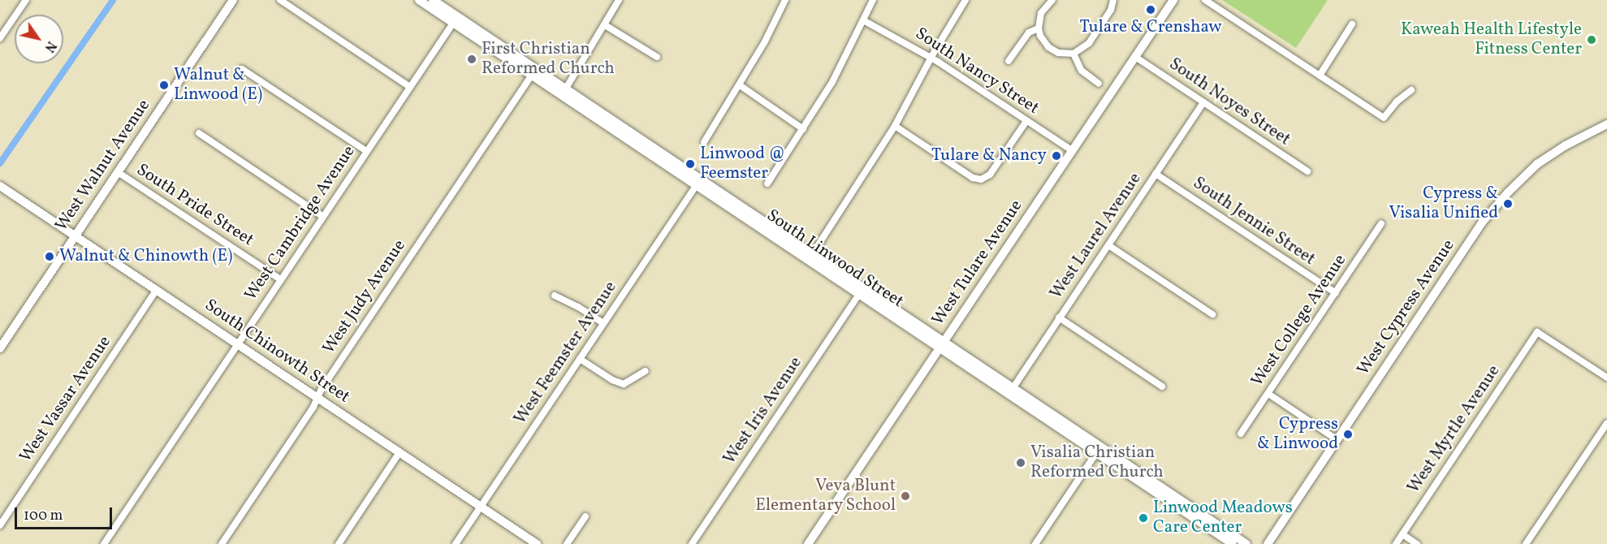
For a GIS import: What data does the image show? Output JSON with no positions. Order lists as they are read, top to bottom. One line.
{"streets":{"street":["South Nancy Street","South Noyes Street","West Walnut Avenue","South Pride Street","South Jennie Street","West Cambridge Avenue","West Laurel Avenue","South Linwood Street","West Tulare Avenue","West Judy Avenue","West Cypress Avenue","West College Avenue","South Chinowth Street","West Feemster Avenue","West Vassar Avenue","West Iris Avenue","West Myrtle Avenue"]},"crossings":[["South Nancy Street","West Tulare Avenue"],["South Noyes Street","West Laurel Avenue"],["South Noyes Street","West Tulare Avenue"],["West Walnut Avenue","South Pride Street"],["West Walnut Avenue","South Chinowth Street"],["South Pride Street","West Cambridge Avenue"],["South Jennie Street","West Laurel Avenue"],["South Jennie Street","West College Avenue"],["West Cambridge Avenue","South Linwood Street"],["West Cambridge Avenue","South Chinowth Street"],["West Laurel Avenue","South Linwood Street"],["South Linwood Street","West Tulare Avenue"],["South Linwood Street","West Judy Avenue"],["South Linwood Street","West Feemster Avenue"],["South Linwood Street","West Iris Avenue"],["West Judy Avenue","South Chinowth Street"],["South Chinowth Street","West Feemster Avenue"],["South Chinowth Street","West Vassar Avenue"]],"places":["Tulare & Crenshaw","Kaweah Health Lifestyle Fitness Center","First Christian Reformed Church","Walnut & Linwood (E)","Tulare & Nancy","Linwood @ Feemster","Cypress & Visalia Unified","Walnut & Chinowth (E)","Cypress & Linwood","Visalia Christian Reformed Church","Veva Blunt Elementary School","Linwood Meadows Care Center"],"scale_bar":"100 m","north":"bottom right"}
